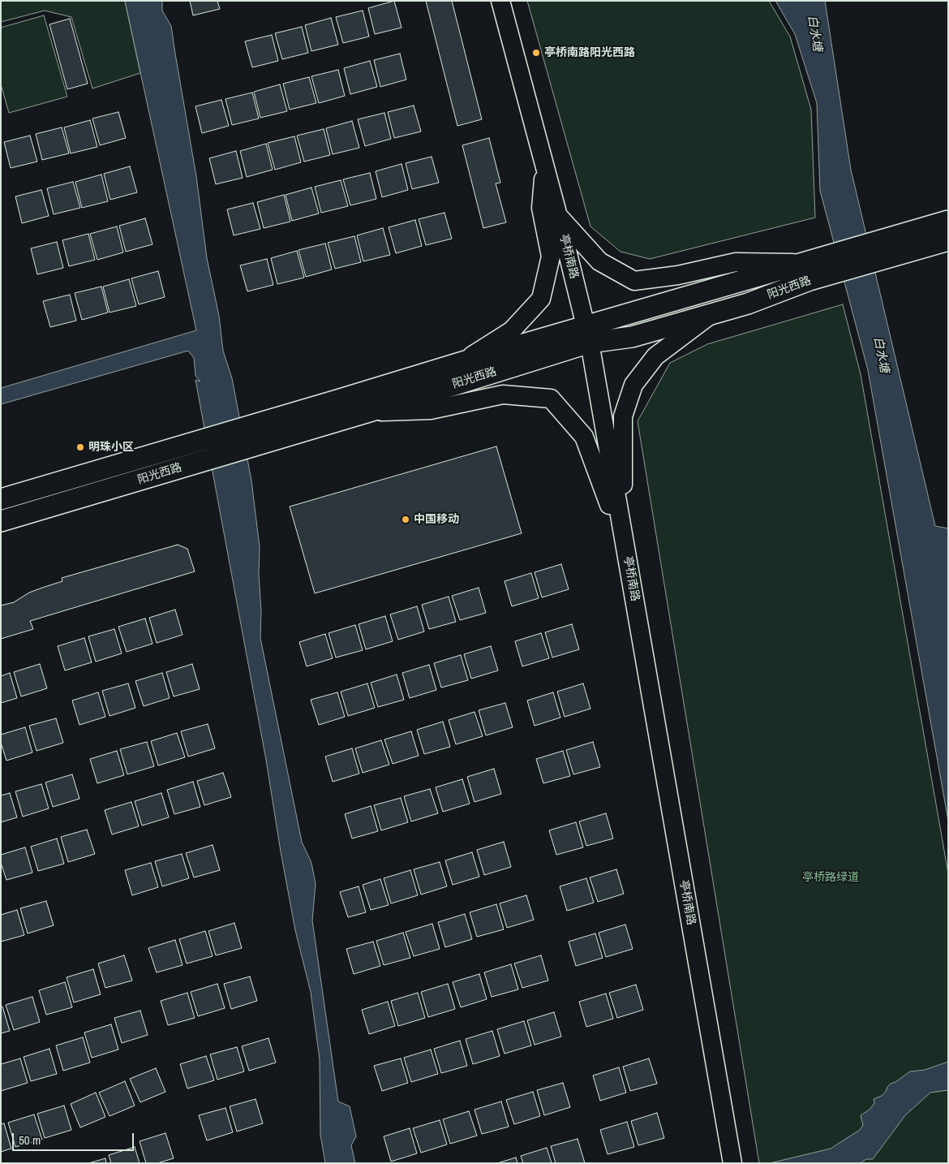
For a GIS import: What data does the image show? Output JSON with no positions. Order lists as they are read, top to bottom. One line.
{"streets":{"main road":["阳光西路"],"street":["亭桥南路"]},"crossings":[["亭桥南路","阳光西路"]],"water":["白水塘"],"parks":["亭桥路绿道"],"places":["亭桥南路阳光西路","明珠小区","中国移动"],"scale_bar":"50 m"}
